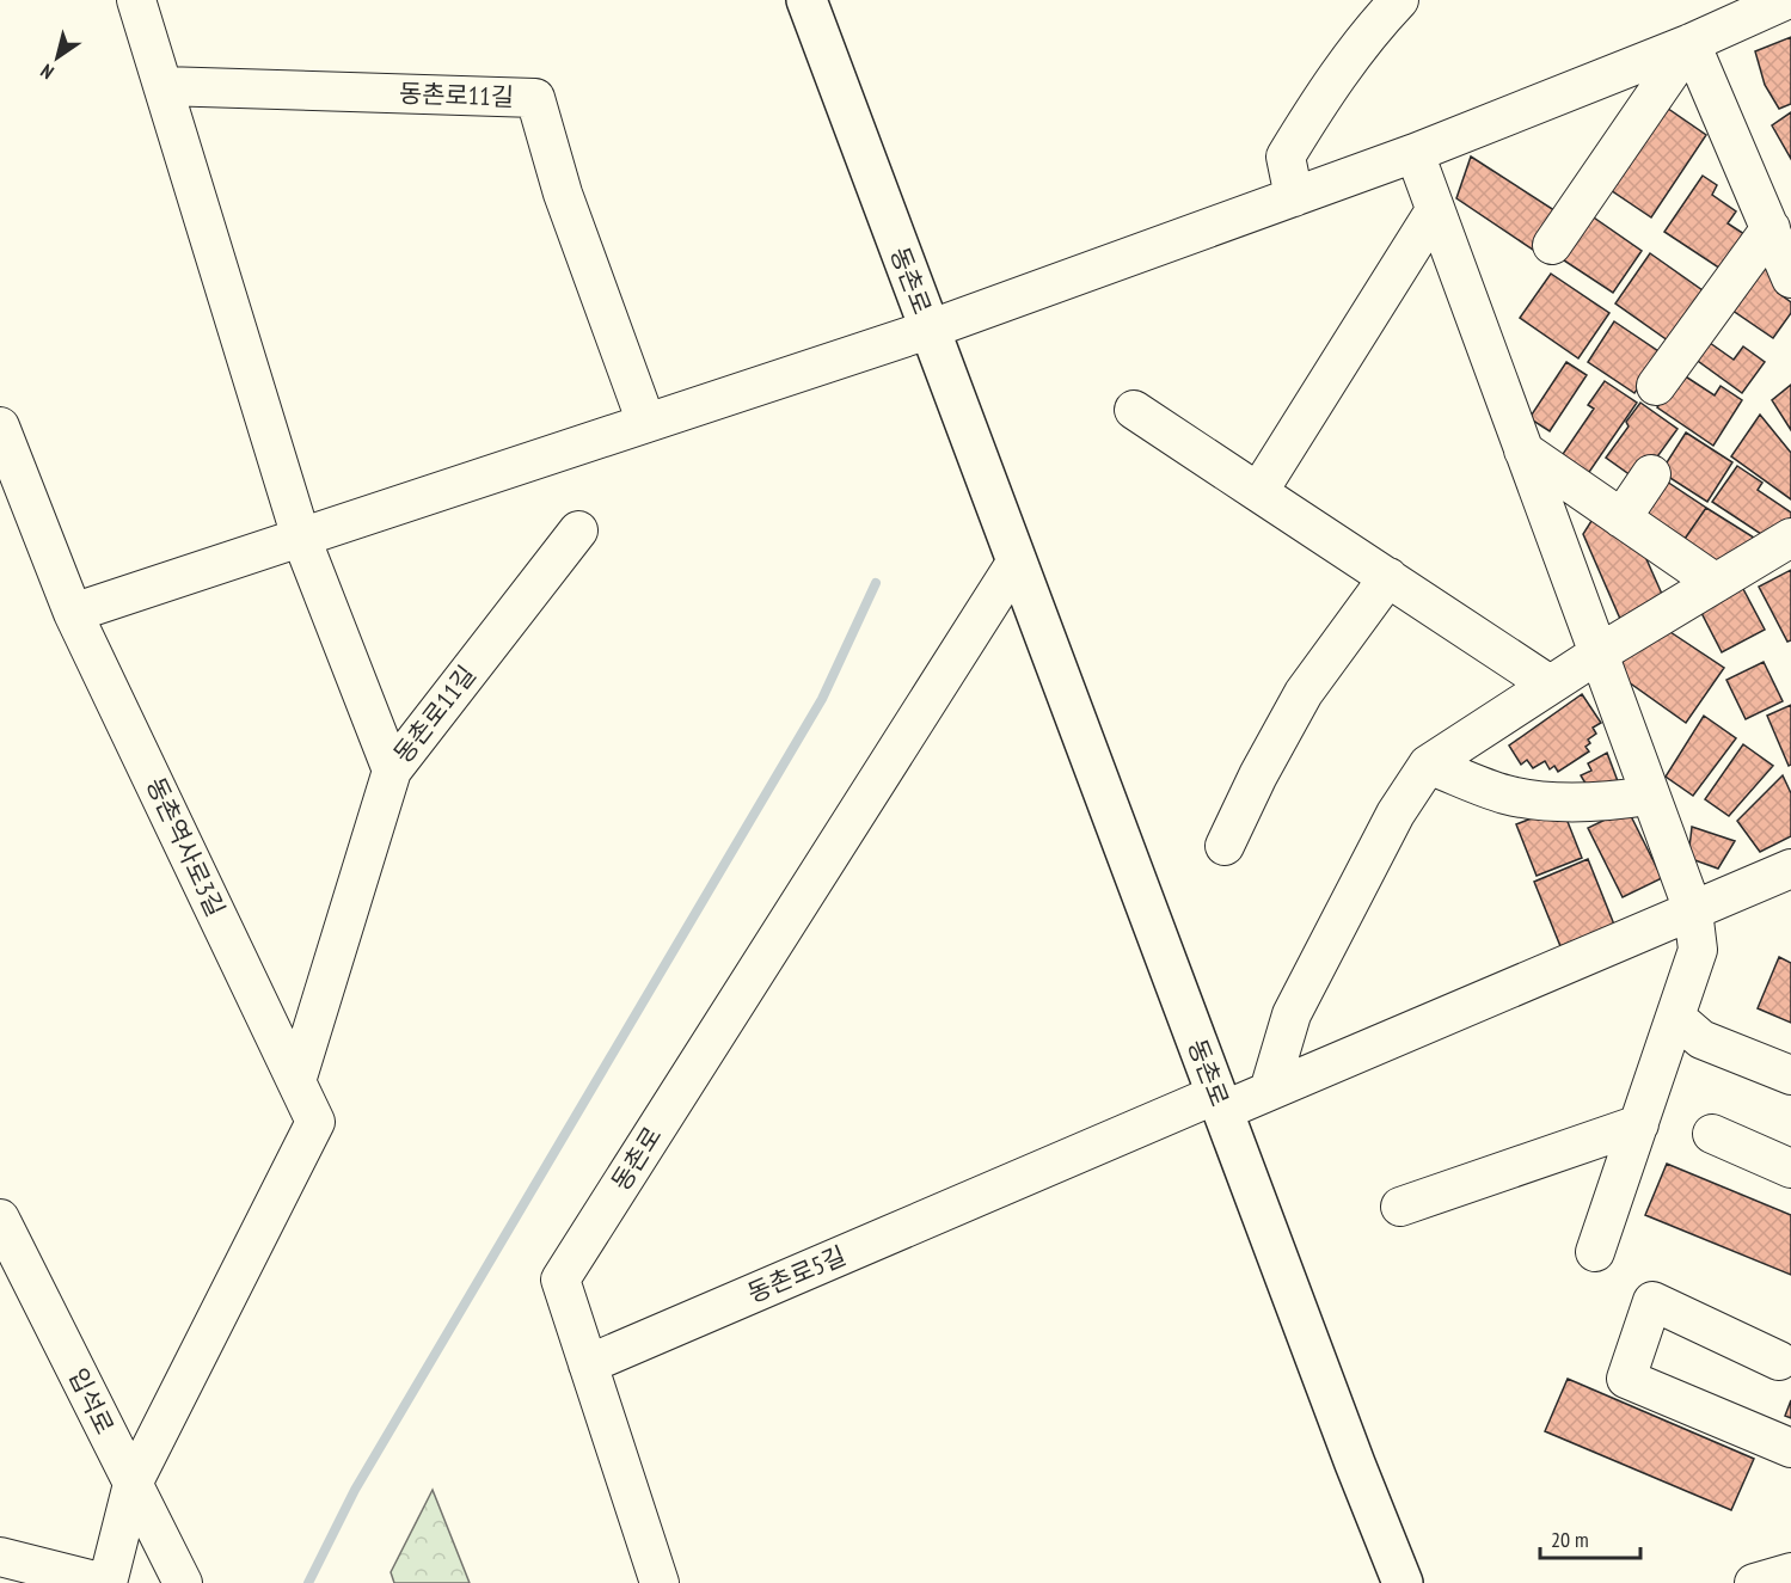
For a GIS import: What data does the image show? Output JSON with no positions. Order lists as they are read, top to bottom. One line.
{"streets":{"main road":["동촌로"],"street":["동촌로11길","동촌역사로3길","동촌로5길","입석로"]},"crossings":[["동촌로","동촌로5길"],["동촌역사로3길","입석로"]],"scale_bar":"20 m","north":"bottom left"}
